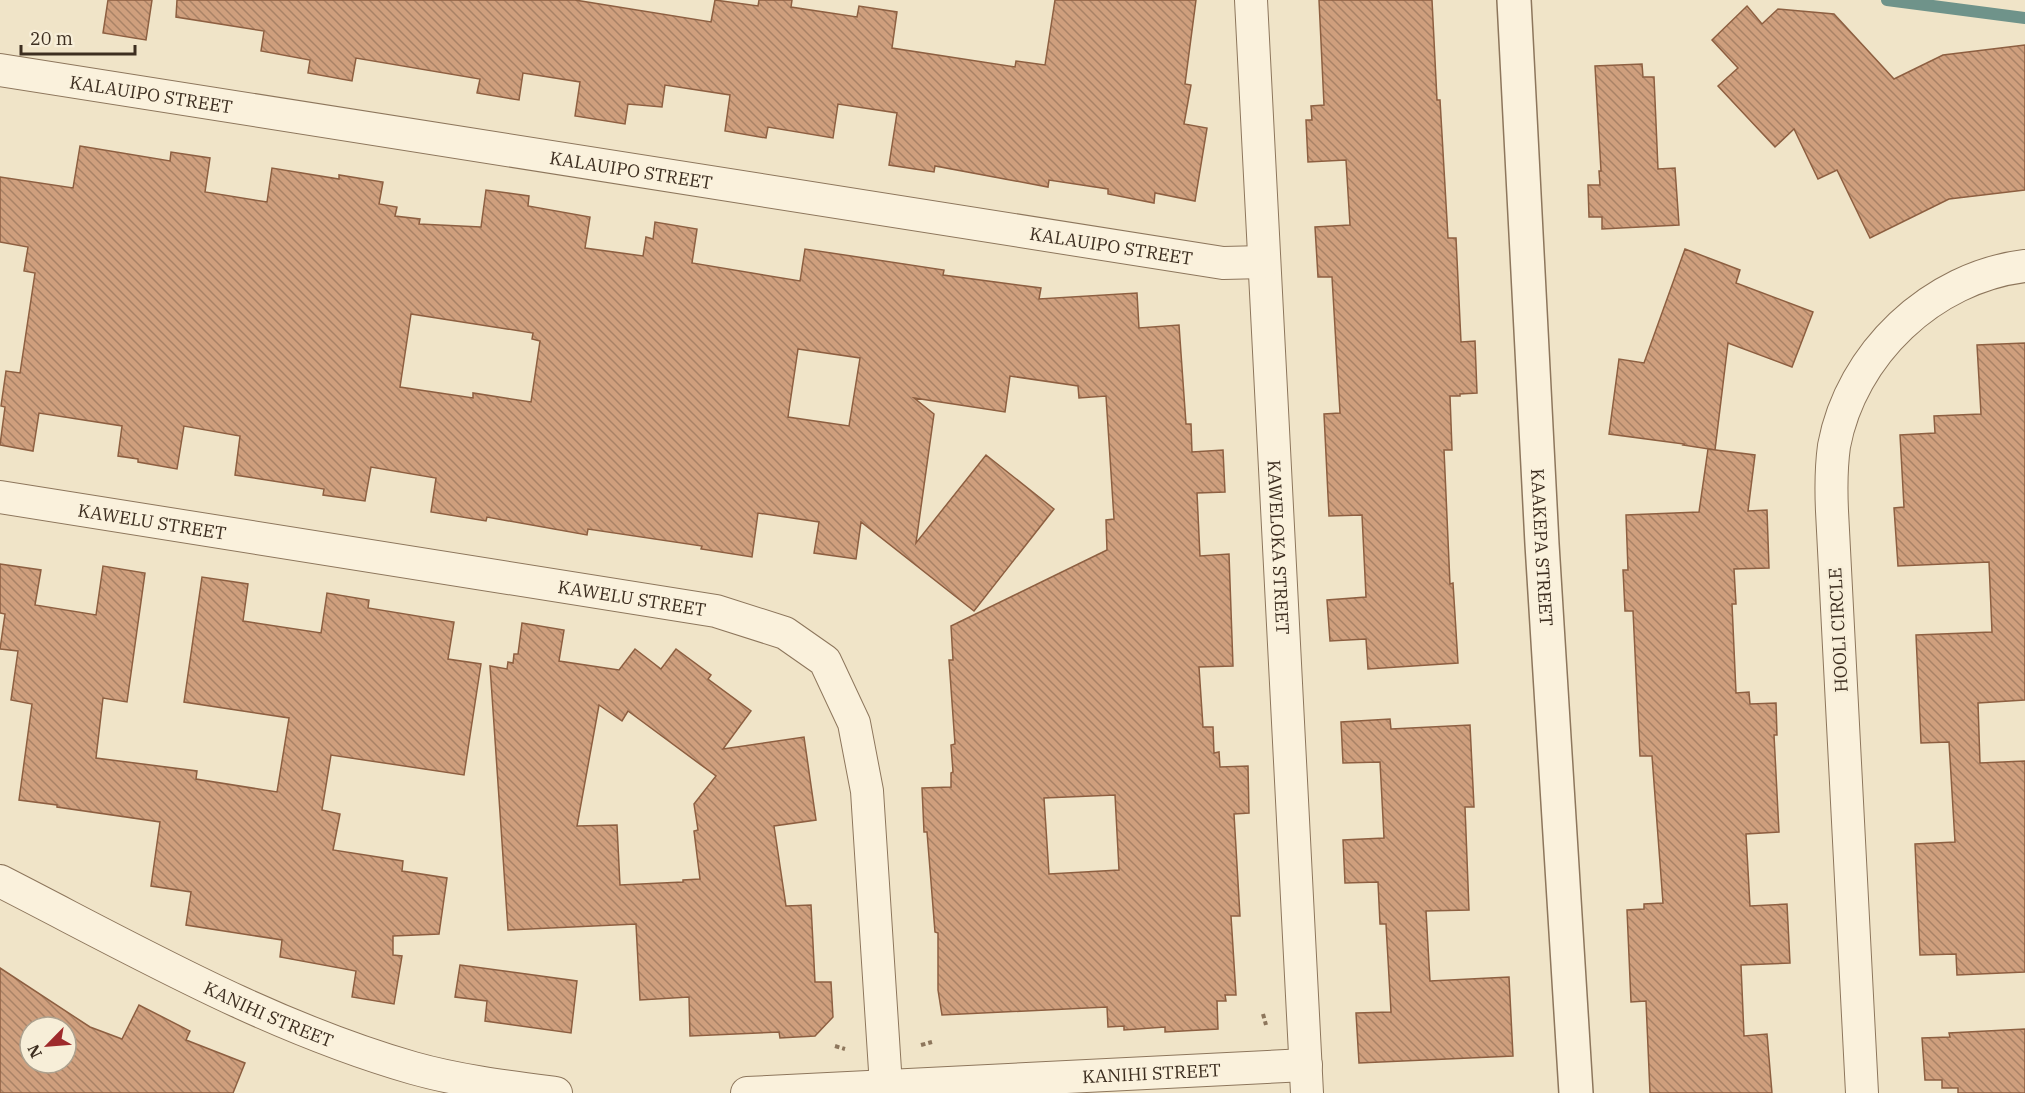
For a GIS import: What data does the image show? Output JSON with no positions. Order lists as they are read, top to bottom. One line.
{"streets":{"street":["KALAUIPO STREET","KAWELU STREET","KAWELOKA STREET","KAAKEPA STREET","HOOLI CIRCLE","KANIHI STREET"]},"crossings":[["KALAUIPO STREET","KAWELOKA STREET"],["KAWELU STREET","KANIHI STREET"],["KAWELOKA STREET","KANIHI STREET"]],"scale_bar":"20 m","north":"bottom left"}
